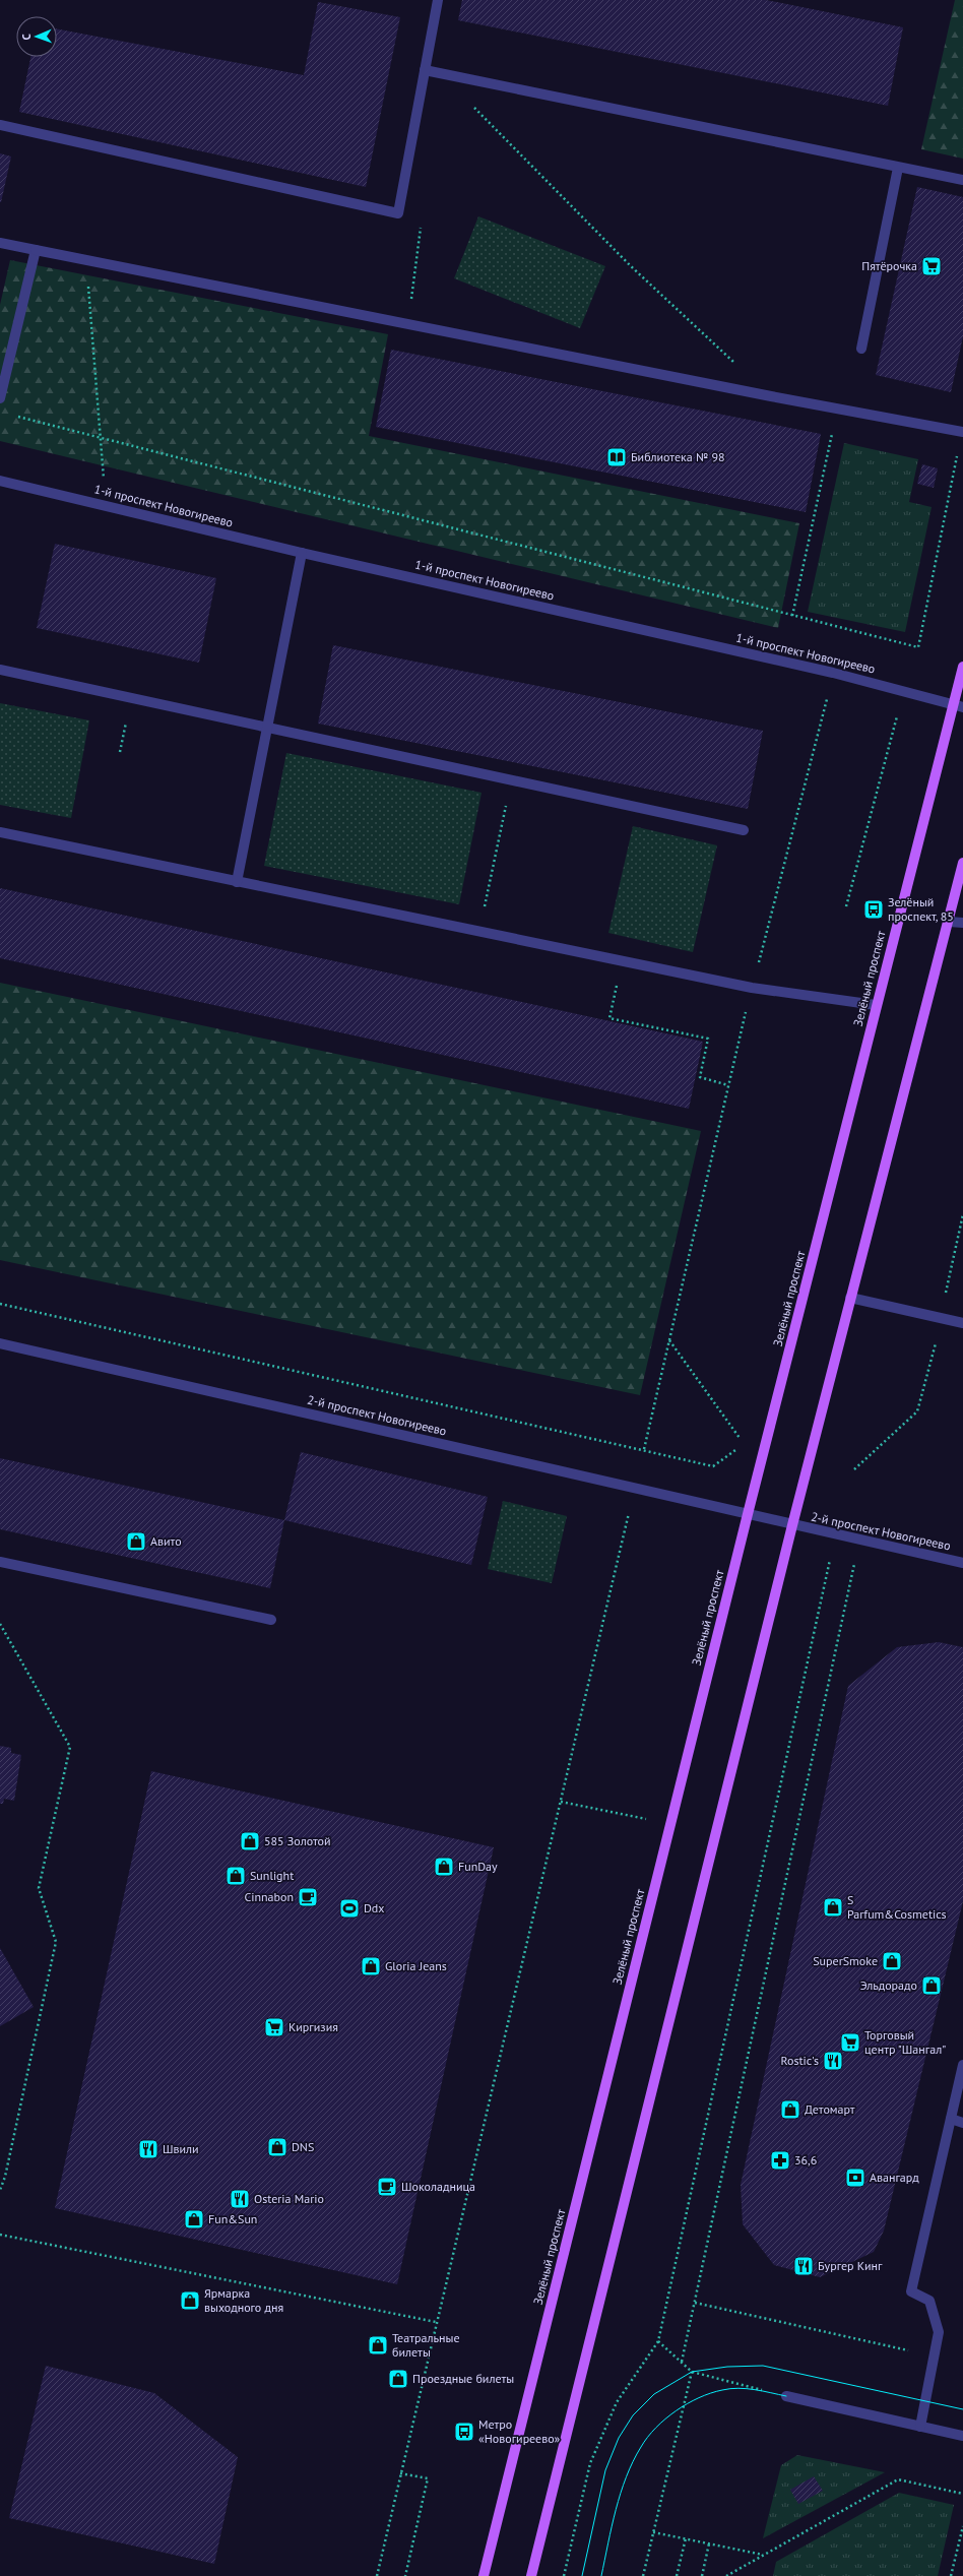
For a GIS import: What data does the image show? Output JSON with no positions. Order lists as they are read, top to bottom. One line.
{"streets":{"main road":["Зелёный проспект"],"street":["1-й проспект Новогиреево","2-й проспект Новогиреево"]},"crossings":[["1-й проспект Новогиреево","Зелёный проспект"],["Зелёный проспект","2-й проспект Новогиреево"]],"places":{"supermarket":["Пятёрочка","Киргизия","Торговый центр \"Шангал\""],"library":["Библиотека № 98"],"bus stop":["Зелёный проспект, 85","Метро «Новогиреево»"],"shop":["Авито","585 Золотой","FunDay","Sunlight","S Parfum&Cosmetics","SuperSmoke","Gloria Jeans","Эльдорадо","Детомарт","DNS","Fun&Sun","Ярмарка выходного дня","Театральные билеты","Проездные билеты"],"cafe":["Cinnabon","Шоколадница"],"sports":["Ddx"],"restaurant":["Rostic's","Швили","Osteria Mario","Бургер Кинг"],"pharmacy":["36,6"],"bank":["Авангард"]},"north":"left"}
